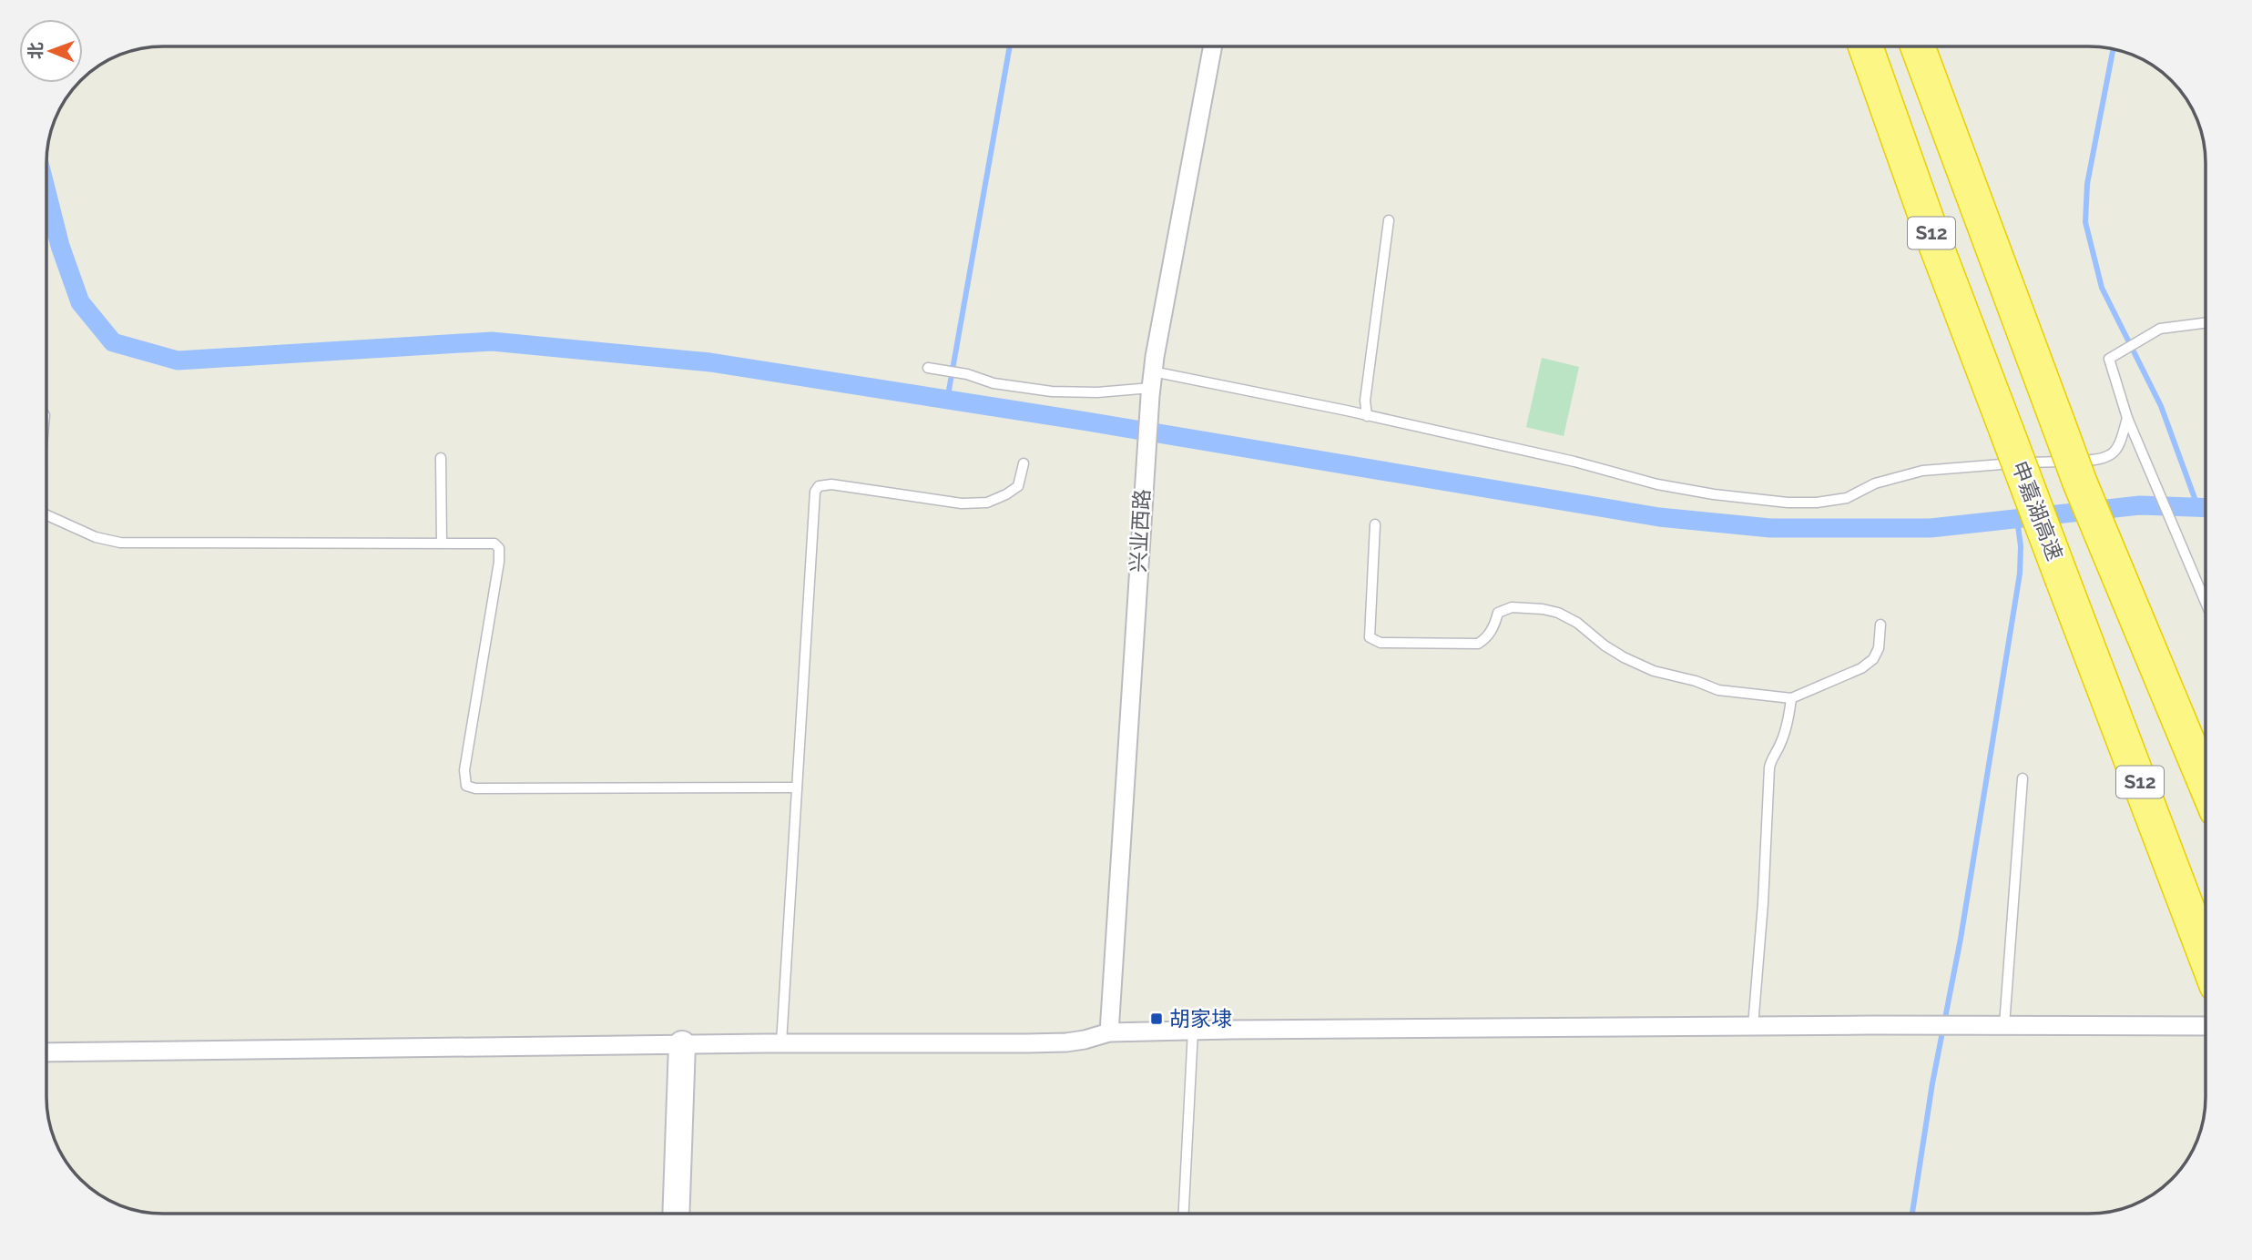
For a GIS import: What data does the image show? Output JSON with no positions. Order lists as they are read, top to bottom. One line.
{"streets":{"highway":["S12","申嘉湖高速"],"street":["兴业西路"]},"places":{"transit":["胡家埭"]},"north":"left"}
